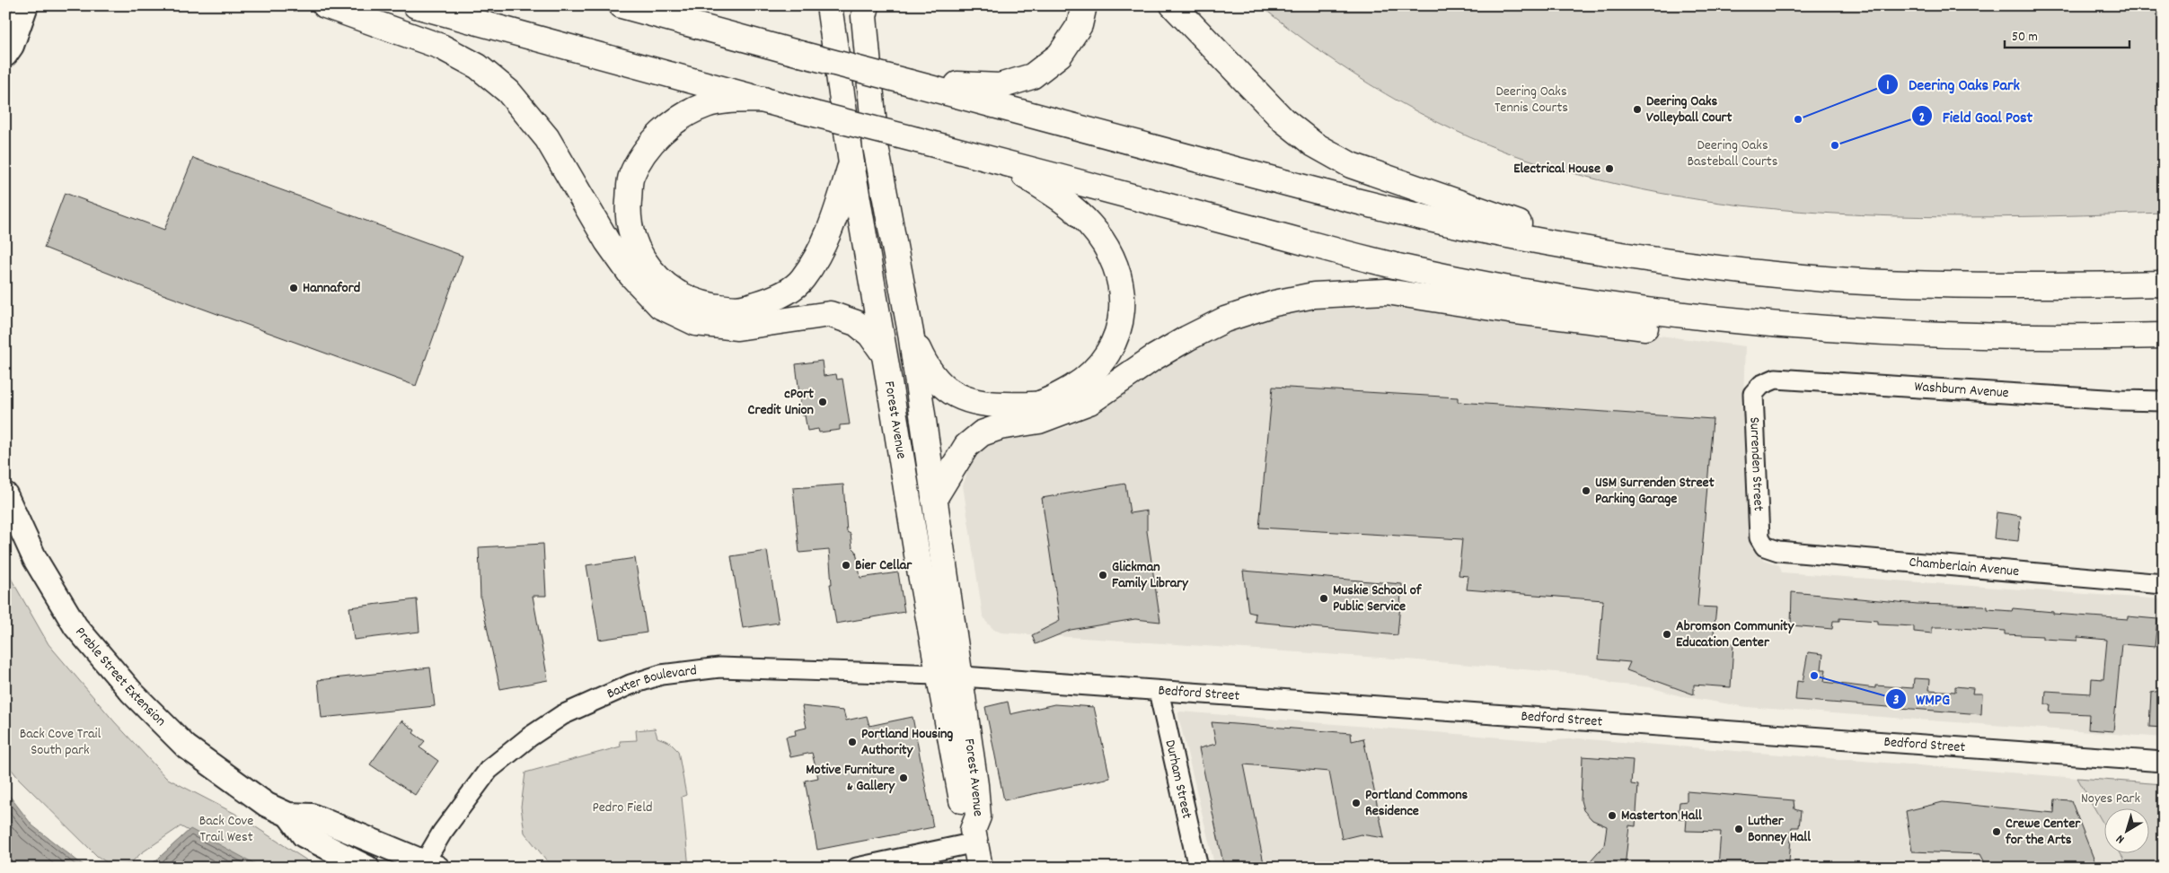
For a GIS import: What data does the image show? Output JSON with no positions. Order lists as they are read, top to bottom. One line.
{"streets":{"highway":["Forest Avenue"],"main road":["Preble Street Extension"],"street":["Washburn Avenue","Surrenden Street","Chamberlain Avenue","Baxter Boulevard","Bedford Street","Durham Street"]},"crossings":[["Washburn Avenue","Surrenden Street"],["Forest Avenue","Baxter Boulevard"],["Forest Avenue","Bedford Street"],["Surrenden Street","Chamberlain Avenue"],["Preble Street Extension","Baxter Boulevard"],["Baxter Boulevard","Bedford Street"],["Bedford Street","Durham Street"]],"parks":["Deering Oaks Tennis Courts","Deering Oaks Basteball Courts","Back Cove Trail South park","Noyes Park","Pedro Field","Back Cove Trail West"],"places":["Deering Oaks Volleyball Court","Deering Oaks Park","Field Goal Post","Electrical House","Hannaford","cPort Credit Union","USM Surrenden Street Parking Garage","Bier Cellar","Glickman Family Library","Muskie School of Public Service","Abromson Community Education Center","WMPG","Portland Housing Authority","Motive Furniture & Gallery","Portland Commons Residence","Masterton Hall","Luther Bonney Hall","Crewe Center for the Arts"],"scale_bar":"50 m","north":"bottom left"}
